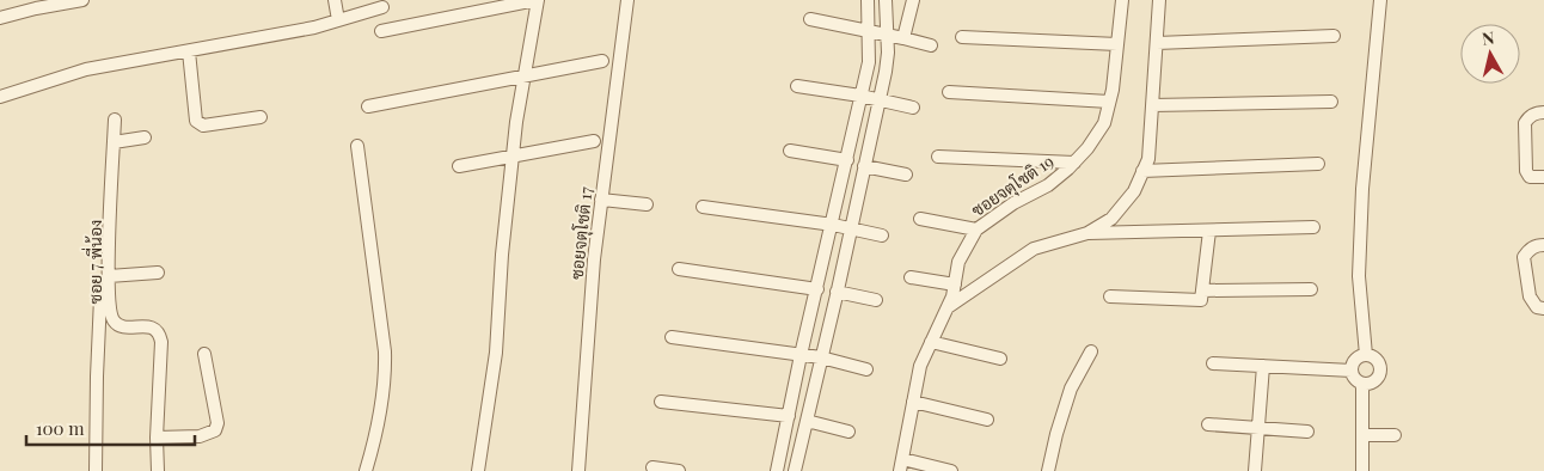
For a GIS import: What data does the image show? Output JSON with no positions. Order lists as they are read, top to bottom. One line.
{"streets":{"street":["ซอยจตุโชติ 19","ซอยจตุโชติ 17","ซอย 7 พี่น้อง"]},"scale_bar":"100 m","north":"top"}
